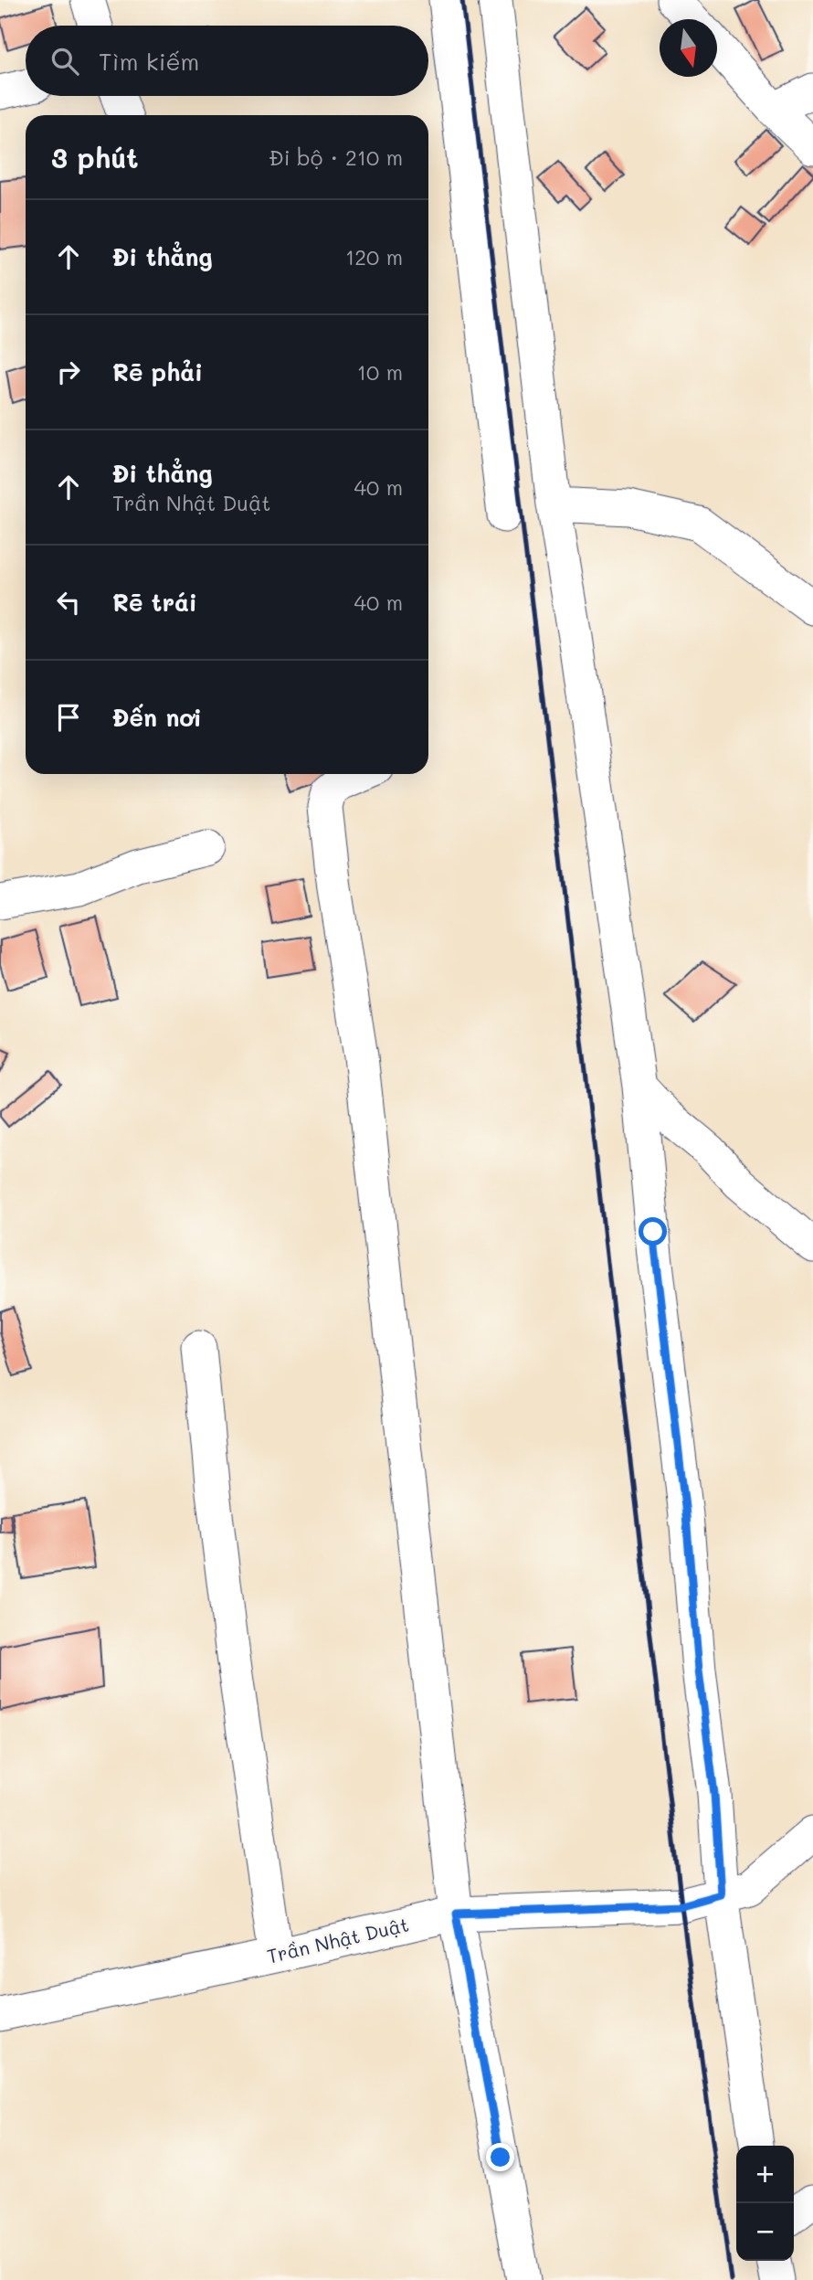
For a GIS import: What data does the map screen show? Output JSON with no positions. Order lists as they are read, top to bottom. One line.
{"streets":{"street":["Trần Nhật Duật"]},"north":"bottom","page":{"search":"Tìm kiếm","heading":["3 phút","Đi bộ · 210 m"],"list":[["Đi thẳng","120 m"],["Rẽ phải","10 m"],["Đi thẳng","Trần Nhật Duật","40 m"],["Rẽ trái","40 m"],"Đến nơi"],"map_buttons":["+","−"]}}
